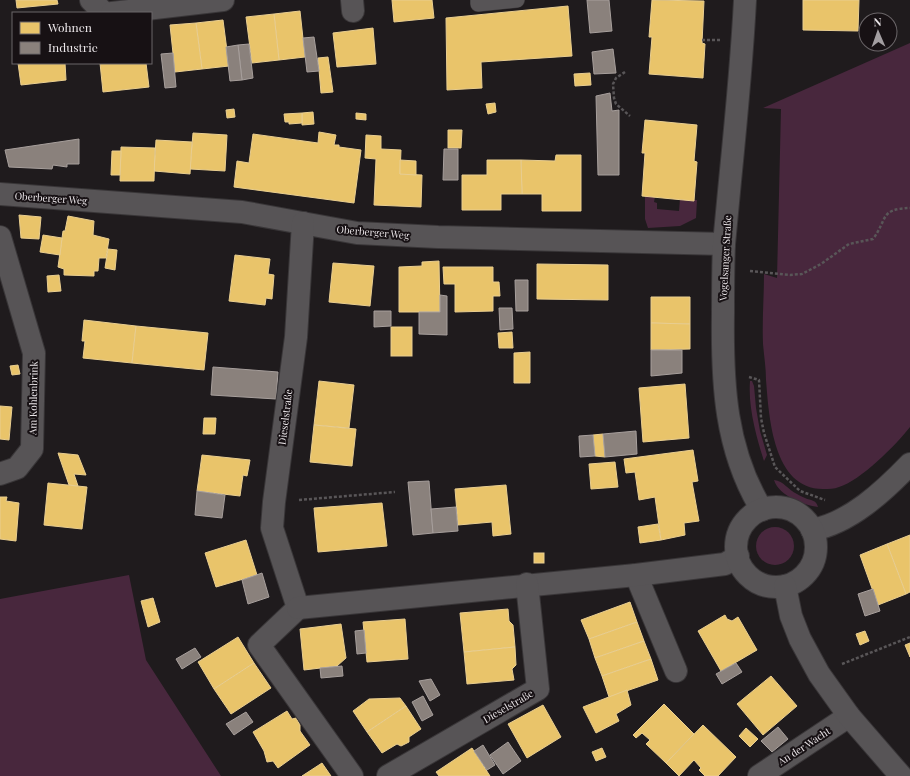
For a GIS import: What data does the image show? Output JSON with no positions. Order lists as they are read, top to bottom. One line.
{"streets":{"street":["Oberberger Weg","Vogelsanger Straße","Am Kohlenbrink","Dieselstraße","An der Wacht"]},"crossings":[["Oberberger Weg","Vogelsanger Straße"],["Oberberger Weg","Dieselstraße"]],"legend":["Wohnen","Industrie"],"north":"top"}
